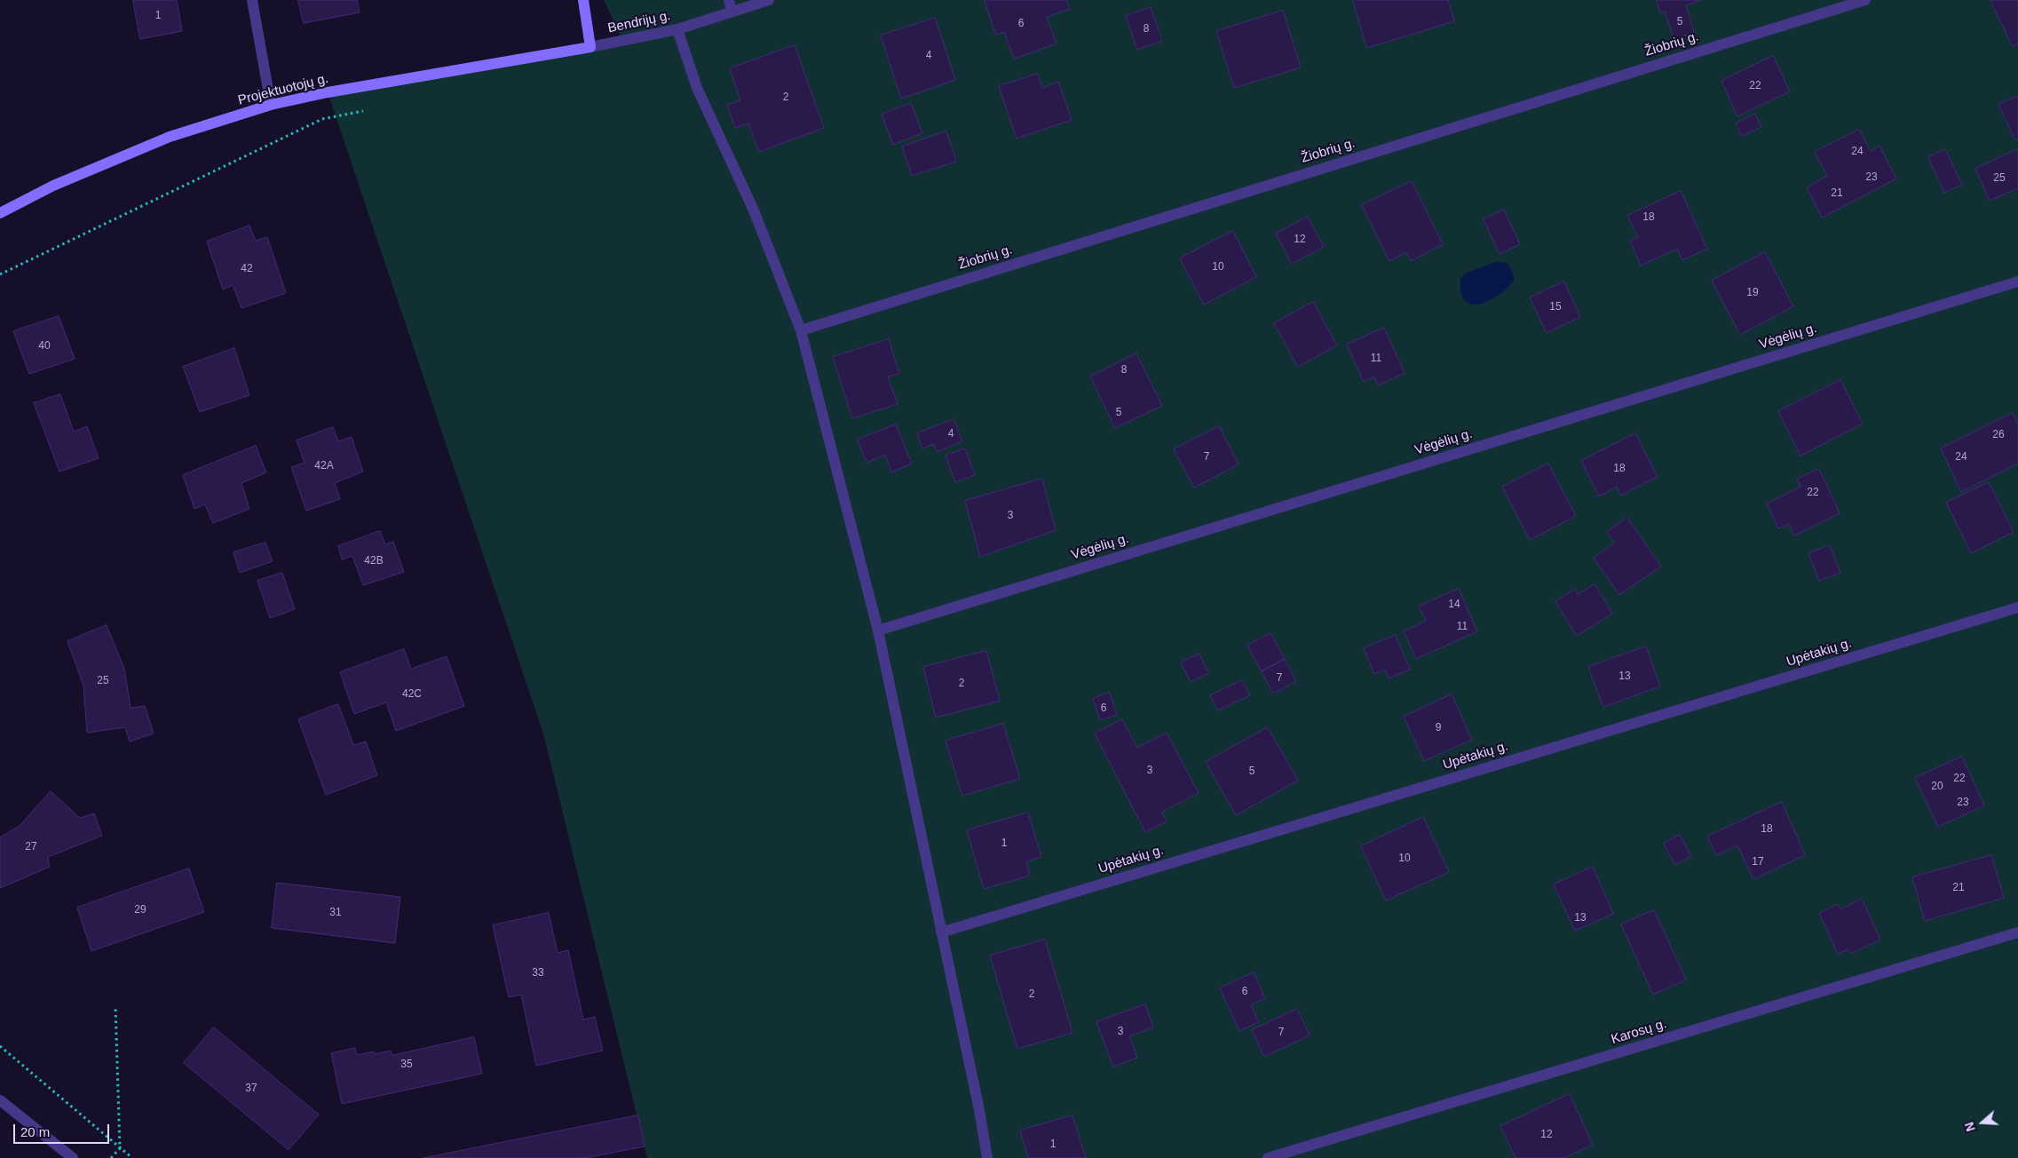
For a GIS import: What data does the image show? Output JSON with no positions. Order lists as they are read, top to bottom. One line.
{"streets":{"main road":["Projektuotojų g."],"street":["Bendrijų g.","Žiobrių g.","Vėgėlių g.","Upėtakių g.","Karosų g."]},"crossings":[["Bendrijų g.","Projektuotojų g."]],"house_numbers":["1","5","6","8","4","22","2","24","23","25","21","18","12","10","42","19","15","40","11","8","5","4","26","7","24","42A","18","22","3","42B","14","11","13","7","25","2","42C","6","9","3","5","22","20","23","18","1","27","10","17","21","29","31","13","33","6","2","3","7","35","37","12","1"],"scale_bar":"20 m","north":"left"}
